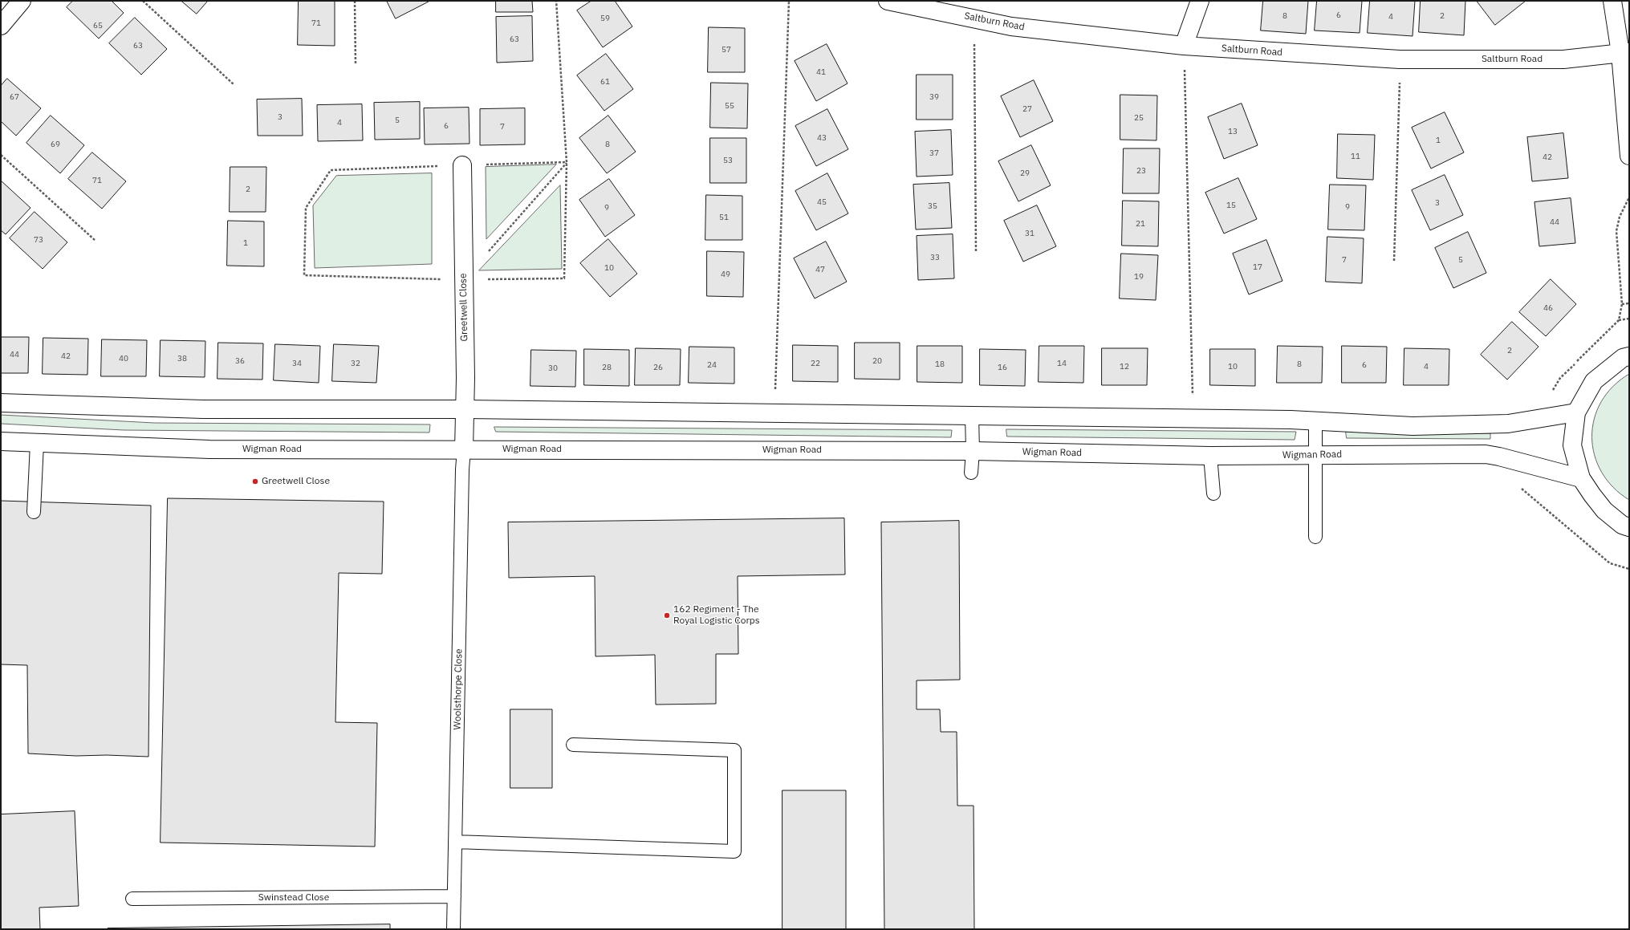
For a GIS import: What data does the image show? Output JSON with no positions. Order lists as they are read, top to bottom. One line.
{"streets":{"street":["Saltburn Road","Greetwell Close","Wigman Road"],"lane":["Woolsthorpe Close","Swinstead Close"]},"crossings":[["Greetwell Close","Wigman Road"],["Greetwell Close","Woolsthorpe Close"],["Wigman Road","Woolsthorpe Close"],["Woolsthorpe Close","Swinstead Close"]],"places":["Greetwell Close","162 Regiment - The Royal Logistic Corps"],"house_numbers":["6","8","2","4","59","71","65","63","63","57","41","61","67","39","55","27","3","25","5","4","6","7","13","43","1","69","8","37","11","42","53","23","29","71","2","45","3","15","35","9","9","51","44","21","31","73","1","33","7","5","17","10","47","49","19","46","2","44","42","40","38","36","20","34","32","22","14","18","8","24","6","12","10","4","28","26","16","30"]}
